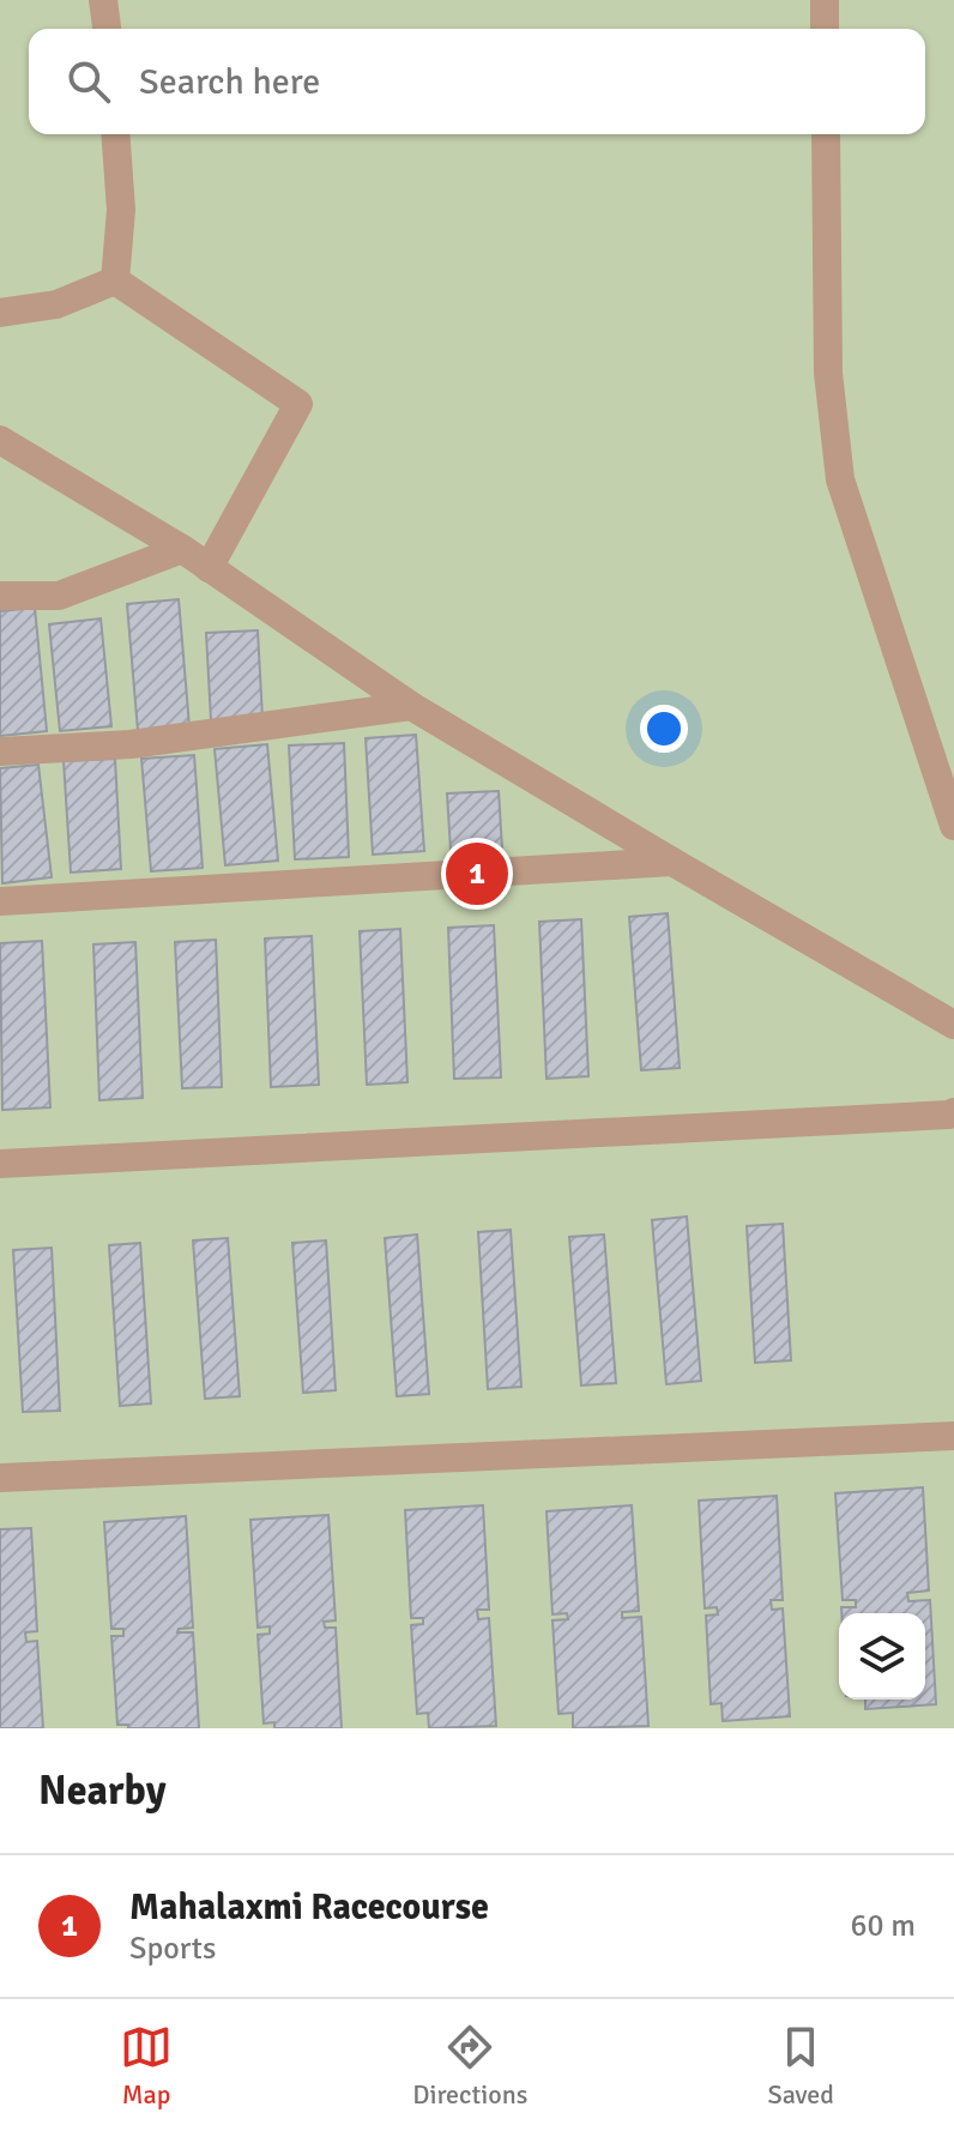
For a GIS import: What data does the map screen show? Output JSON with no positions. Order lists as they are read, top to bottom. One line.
{"page":{"search":"Search here","pins":"1","heading":"Nearby","list":[{"mark":"1","name":"Mahalaxmi Racecourse","note":"Sports","value":"60 m"}],"nav":["Map","Directions","Saved"]}}
